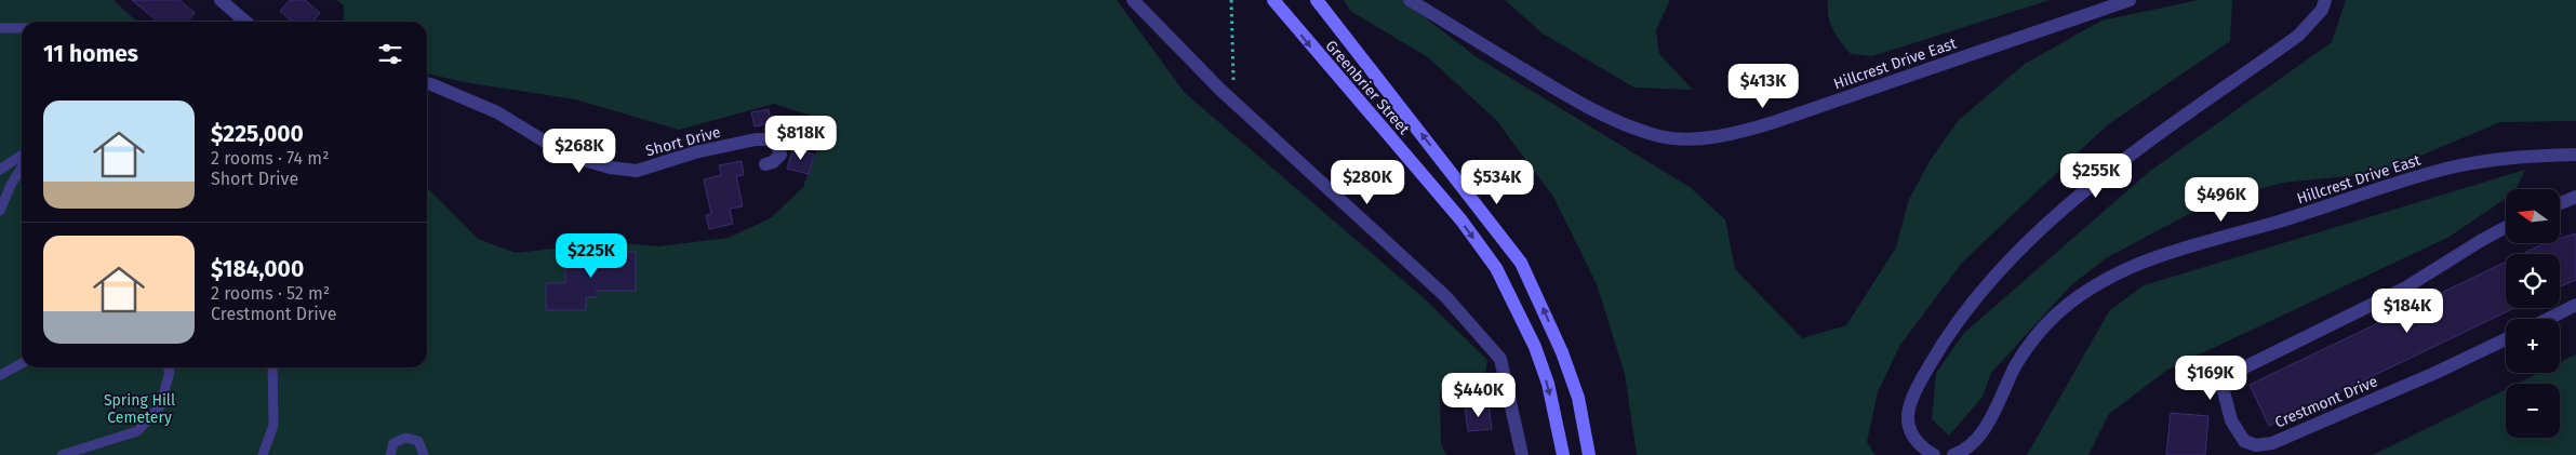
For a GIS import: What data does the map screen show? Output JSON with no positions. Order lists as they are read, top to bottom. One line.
{"streets":{"main road":["Greenbrier Street"],"street":["Hillcrest Drive East","Short Drive","Crestmont Drive"]},"parks":["Spring Hill Cemetery"],"north":"left","page":{"heading":"11 homes","price":["$413K","$818K","$268K","$255K","$280K","$534K","$496K","$225K","$184K","$169K","$440K"],"list":[{"name":"$225,000","note":"2 rooms · 74 m² · Short Drive"},{"name":"$184,000","note":"2 rooms · 52 m² · Crestmont Drive"}],"map_buttons":["+","−"]}}
